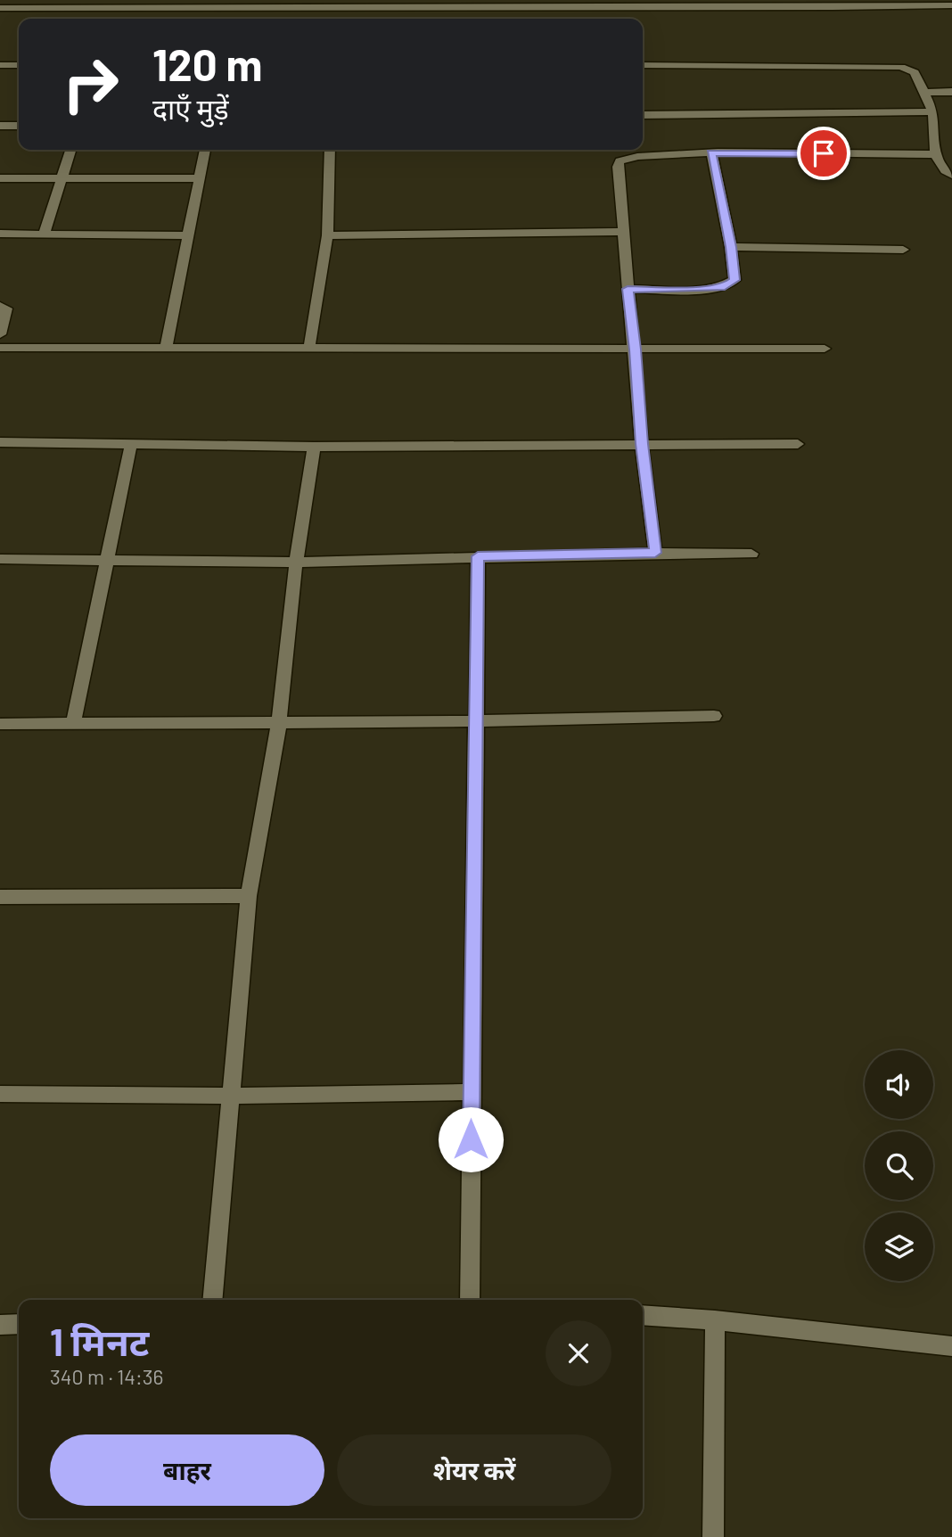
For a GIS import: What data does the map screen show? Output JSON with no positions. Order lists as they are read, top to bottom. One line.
{"page":{"turn":["120 m","दाएँ मुड़ें"],"heading":["1 मिनट","340 m · 14:36"],"buttons":["बाहर","शेयर करें"]}}
